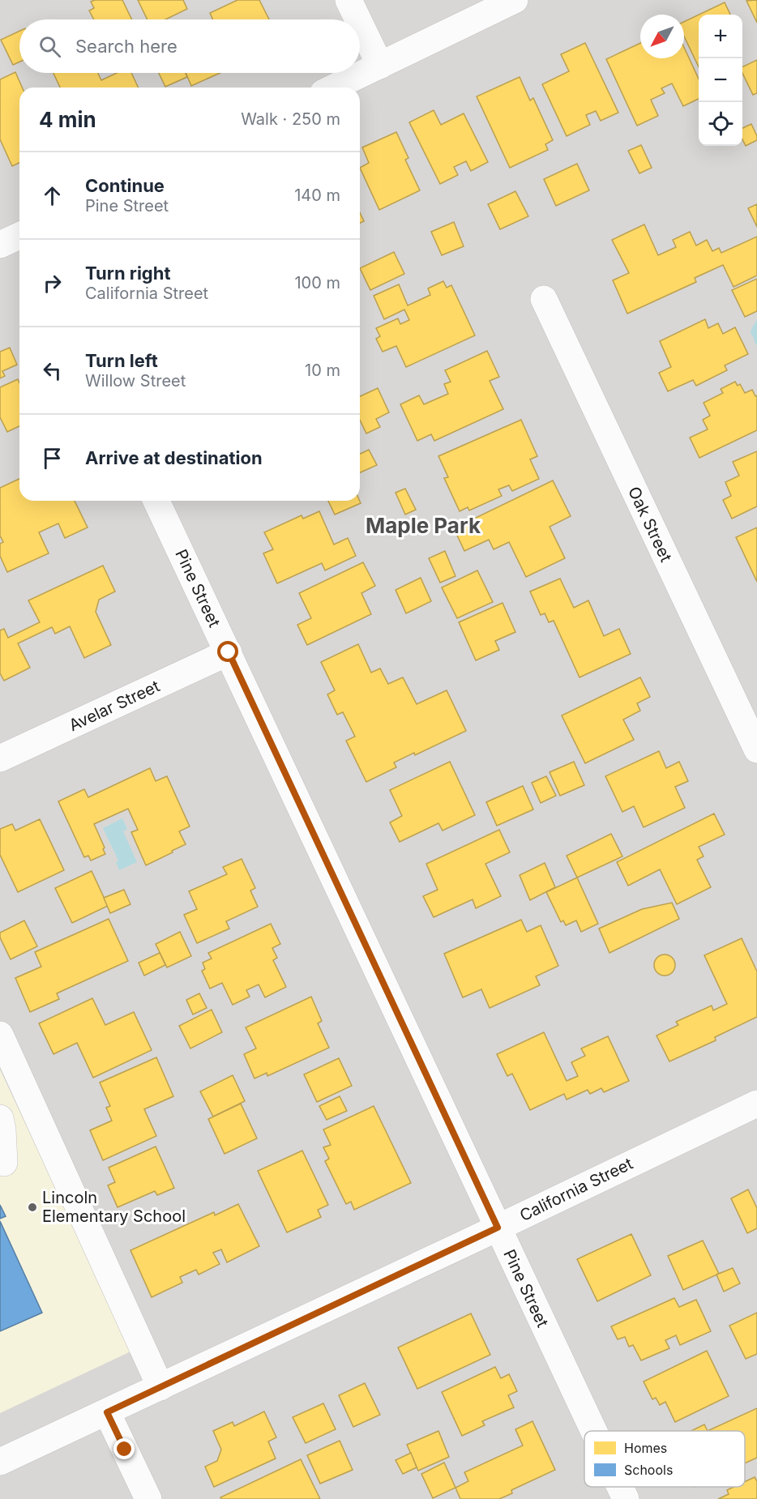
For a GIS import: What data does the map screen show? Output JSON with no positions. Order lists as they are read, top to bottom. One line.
{"streets":{"street":["Oak Street","Pine Street","Avelar Street","California Street"]},"crossings":[["Pine Street","Avelar Street"],["Pine Street","California Street"]],"districts":["Maple Park"],"places":["Lincoln Elementary School"],"legend":["Homes","Schools"],"north":"bottom left","page":{"map_buttons":["+","−"],"search":"Search here","heading":["4 min","Walk · 250 m"],"list":[["Continue","Pine Street","140 m"],["Turn right","California Street","100 m"],["Turn left","Willow Street","10 m"],"Arrive at destination"]}}
